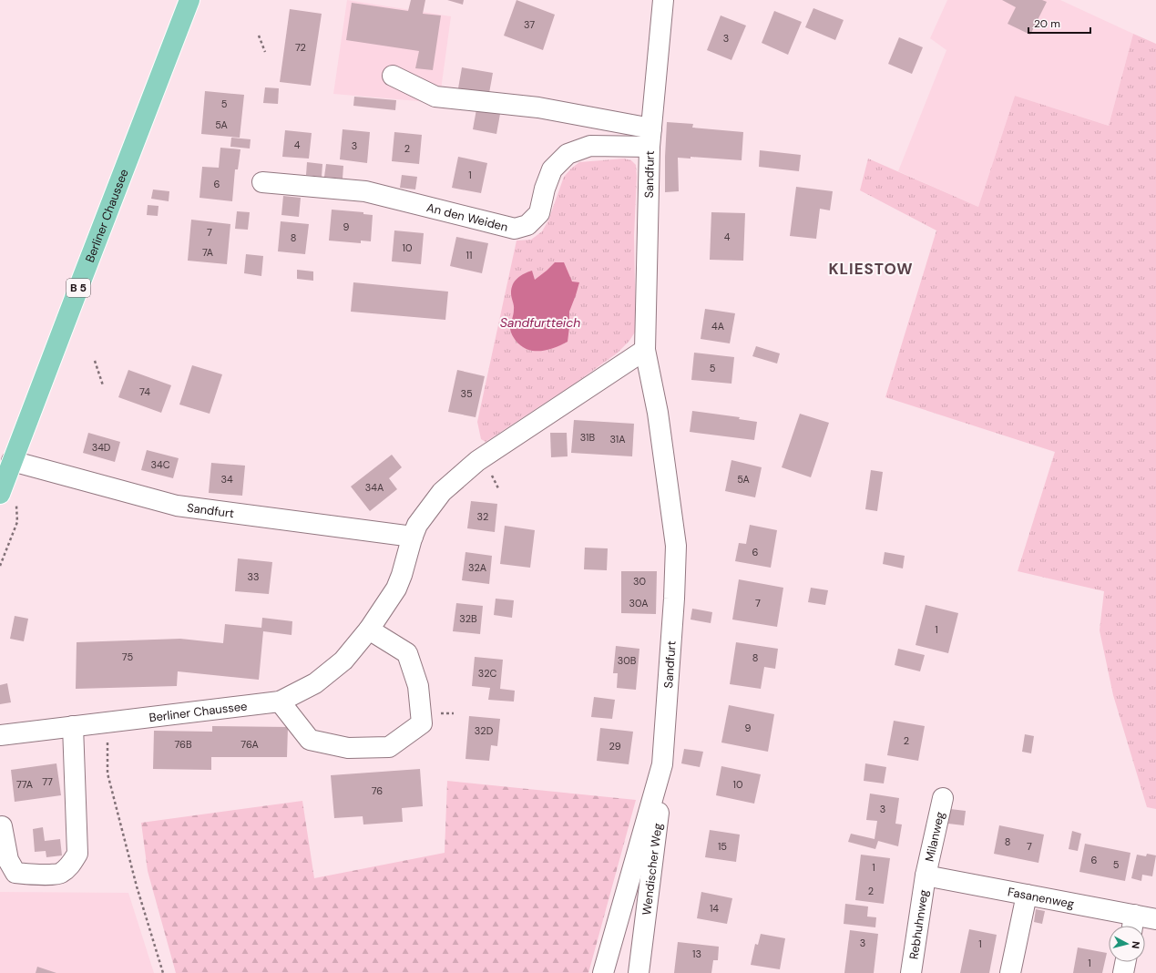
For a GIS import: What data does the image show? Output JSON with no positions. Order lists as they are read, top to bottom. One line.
{"streets":{"main road":["Berliner Chaussee","B 5"],"street":["Sandfurt","An den Weiden","Milanweg","Wendischer Weg","Fasanenweg","Rebhuhnweg"]},"crossings":[["Sandfurt","Berliner Chaussee"],["Sandfurt","An den Weiden"],["Sandfurt","Wendischer Weg"],["Milanweg","Fasanenweg"],["Milanweg","Rebhuhnweg"],["Fasanenweg","Rebhuhnweg"]],"districts":["KLIESTOW"],"water":["Sandfurtteich"],"house_numbers":["37","3","72","5","5A","4","3","2","1","6","9","7","4","8","10","7A","11","4A","5","74","35","31B","31A","34D","34C","34","5A","34A","32","6","32A","33","30","30A","7","32B","1","75","8","30B","32C","9","32D","2","76B","76A","29","77","77A","10","76","3","8","15","7","6","5","1","2","14","3","1","13","1"],"scale_bar":"20 m","north":"right"}
